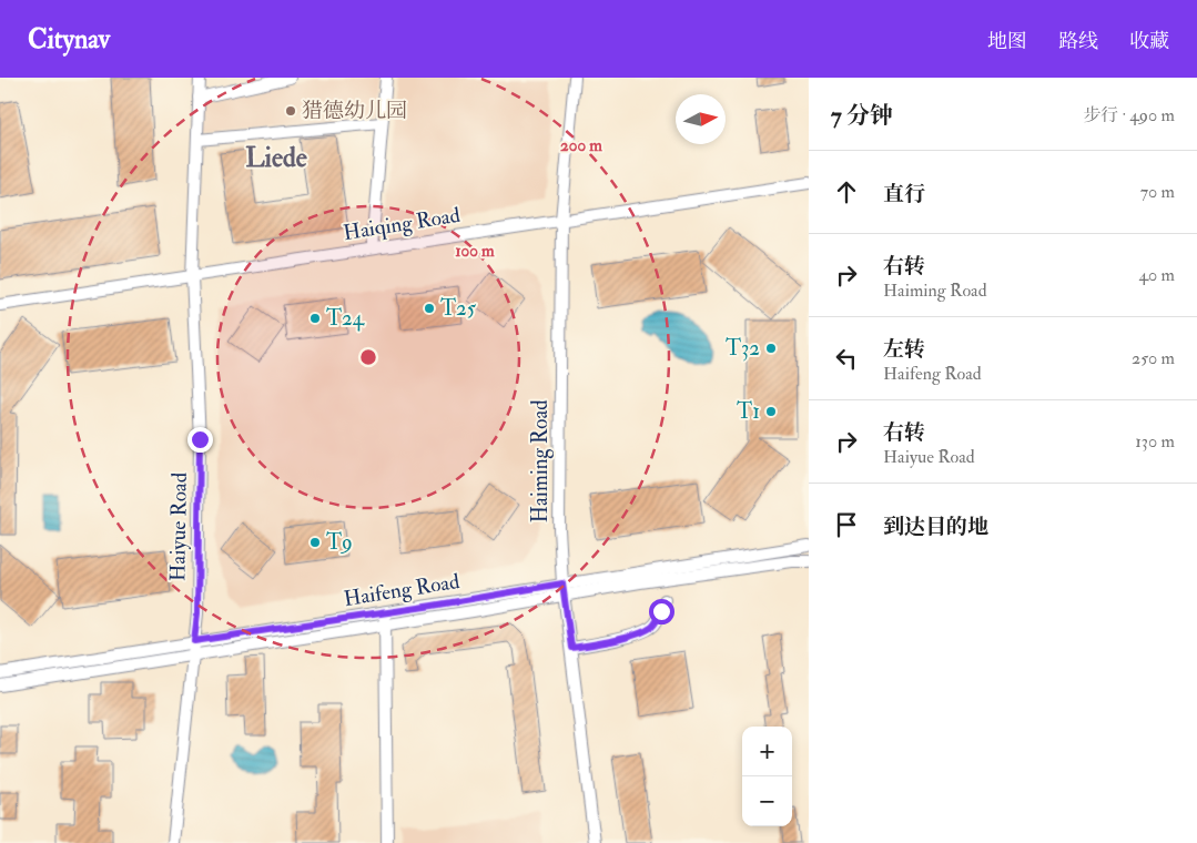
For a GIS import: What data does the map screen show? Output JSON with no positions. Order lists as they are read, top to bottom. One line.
{"streets":{"street":["Haiqing Road","Haiming Road","Haiyue Road","Haifeng Road"]},"crossings":[["Haiqing Road","Haiming Road"],["Haiqing Road","Haiyue Road"],["Haiming Road","Haifeng Road"],["Haiyue Road","Haifeng Road"]],"districts":["Liede"],"places":["猎德幼儿园","T25","T24","T32","T1","T9"],"north":"right","page":{"header":"Citynav","nav":["地图","路线","收藏"],"heading":["7 分钟","步行 · 490 m"],"list":[["直行","70 m"],["右转","Haiming Road","40 m"],["左转","Haifeng Road","250 m"],["右转","Haiyue Road","130 m"],"到达目的地"],"map_buttons":["+","−"]},"rings":["200 m","100 m"]}
